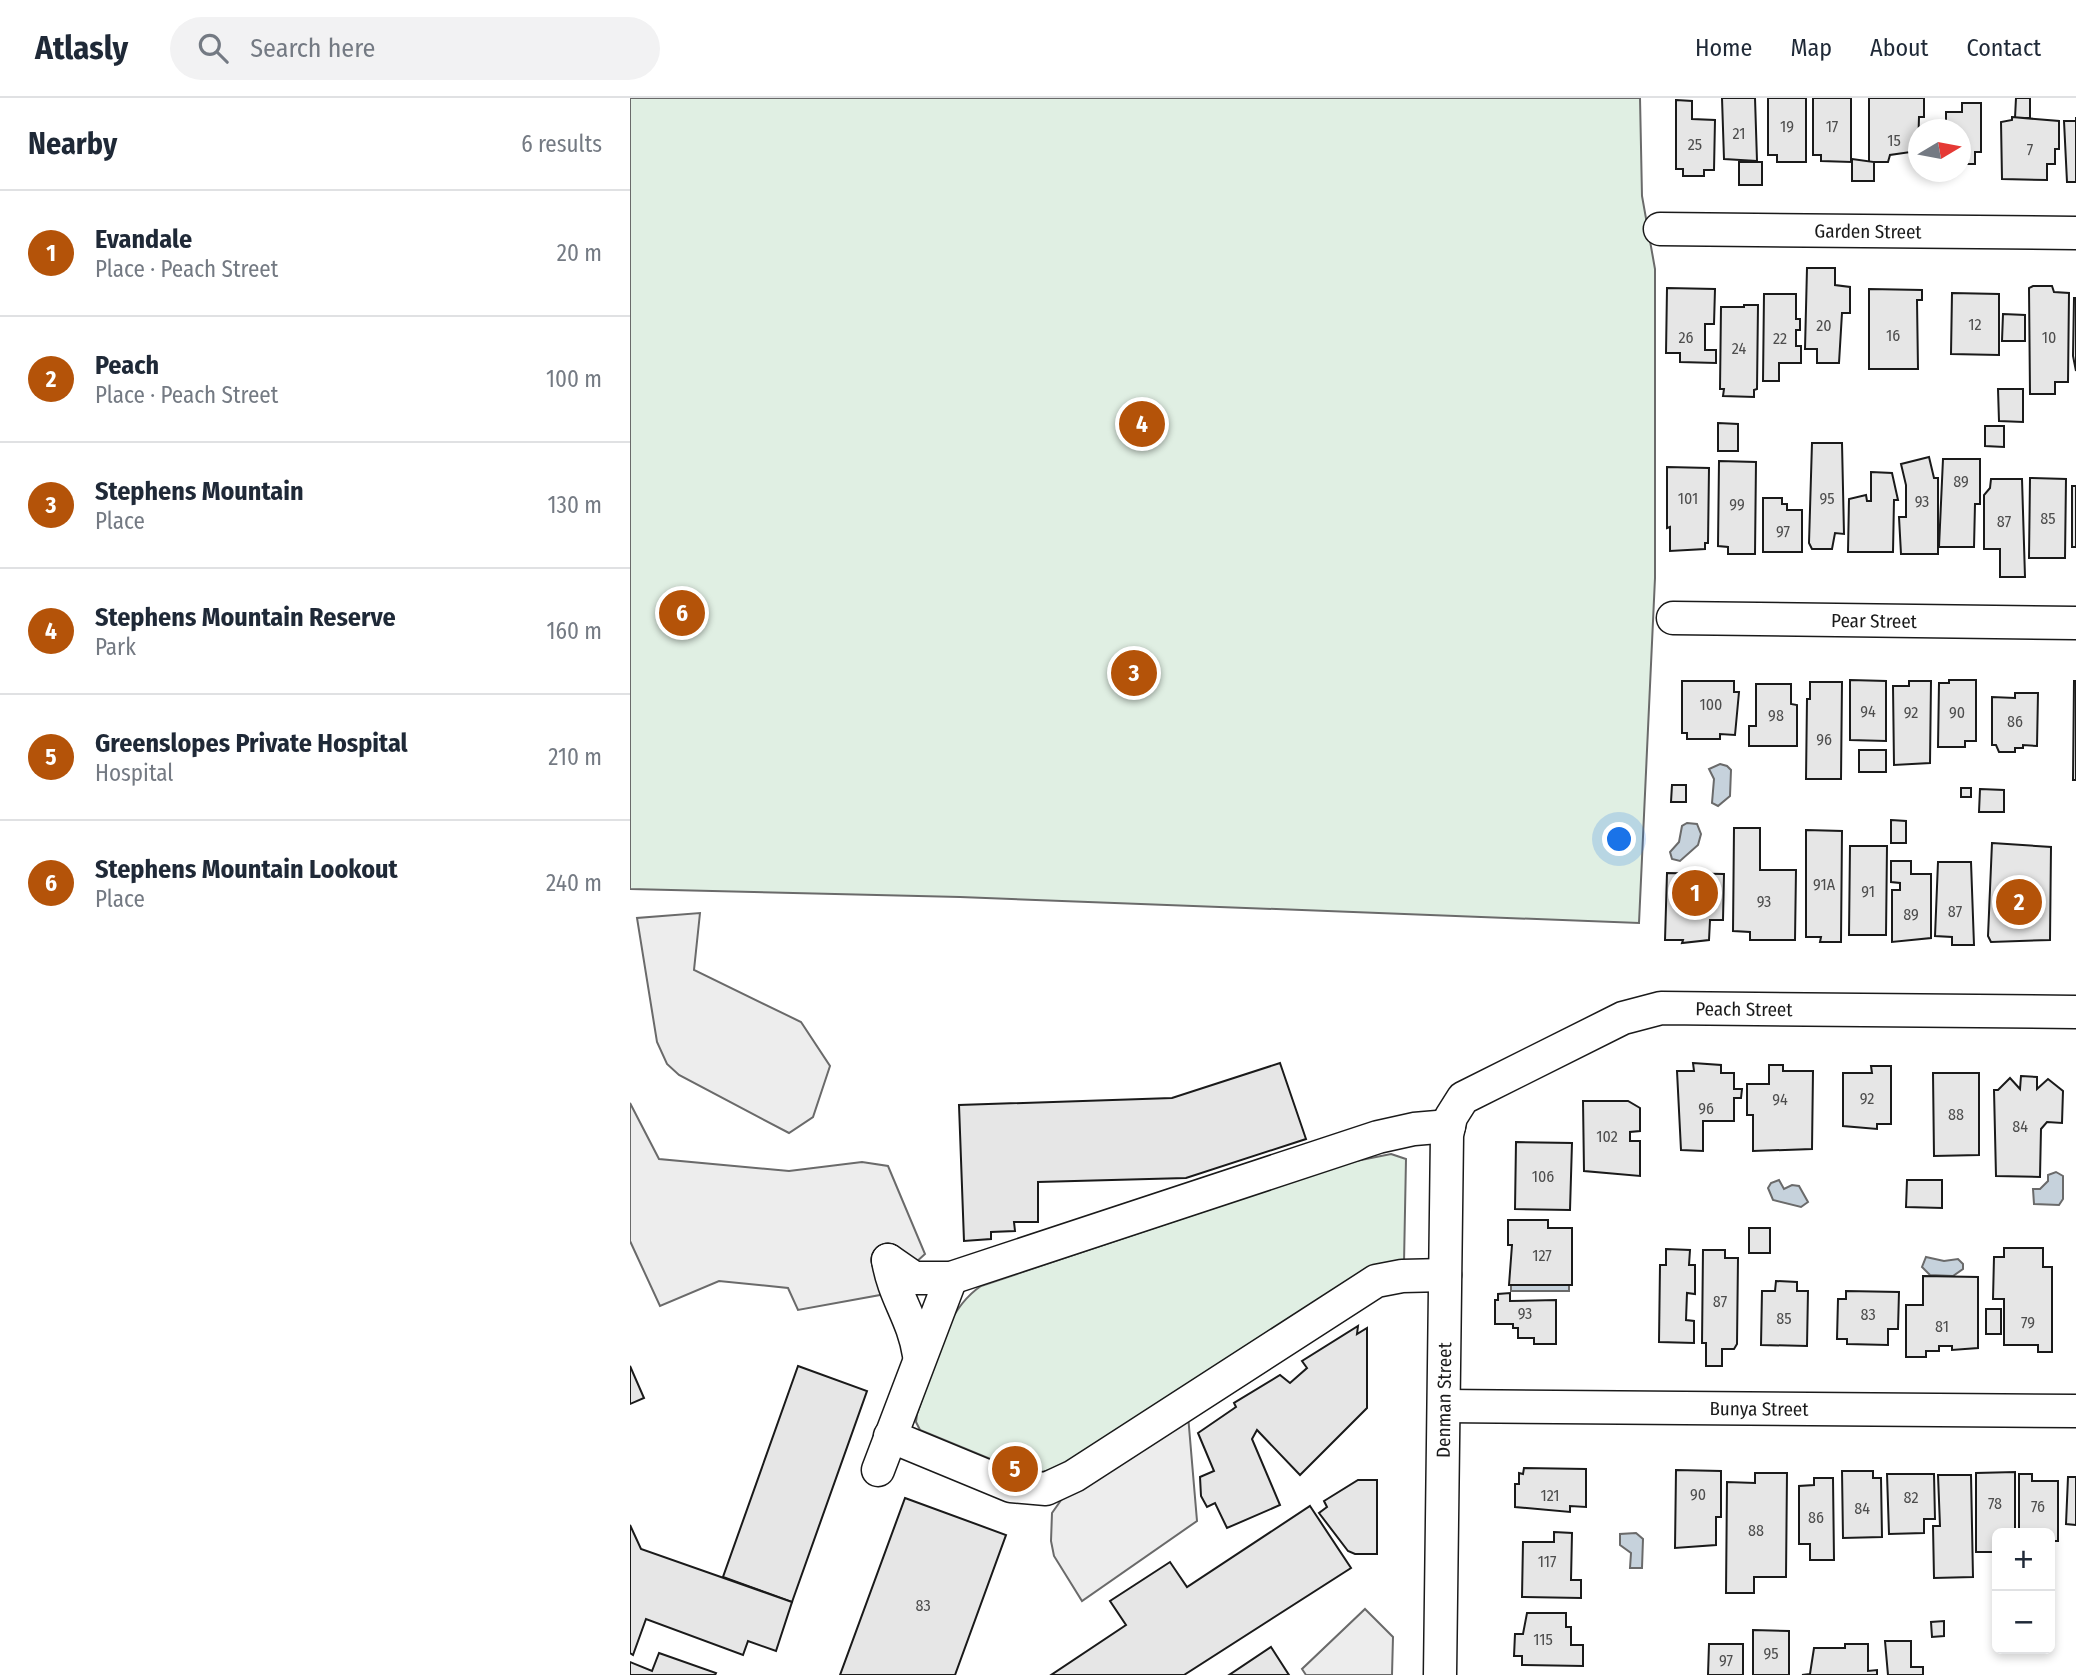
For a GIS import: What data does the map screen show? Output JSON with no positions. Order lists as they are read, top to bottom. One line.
{"streets":{"street":["Garden Street","Pear Street","Peach Street","Denman Street","Bunya Street"]},"crossings":[["Peach Street","Denman Street"],["Denman Street","Bunya Street"]],"house_numbers":["19","17","21","15","25","7","12","20","16","26","10","22","24","89","101","95","93","99","85","87","97","100","94","92","90","98","86","96","91A","91","93","87","89","92","94","96","88","84","102","106","127","87","93","83","85","79","81","90","121","82","78","76","84","86","88","117","83","115","95","97"],"north":"right","page":{"header":"Atlasly","search":"Search here","nav":["Home","Map","About","Contact"],"heading":["Nearby","6 results"],"list":[{"mark":"1","name":"Evandale","note":"Place · Peach Street","value":"20 m"},{"mark":"2","name":"Peach","note":"Place · Peach Street","value":"100 m"},{"mark":"3","name":"Stephens Mountain","note":"Place","value":"130 m"},{"mark":"4","name":"Stephens Mountain Reserve","note":"Park","value":"160 m"},{"mark":"5","name":"Greenslopes Private Hospital","note":"Hospital","value":"210 m"},{"mark":"6","name":"Stephens Mountain Lookout","note":"Place","value":"240 m"}],"pins":["4","6","3","1","2","5"],"map_buttons":["+","−"]}}
